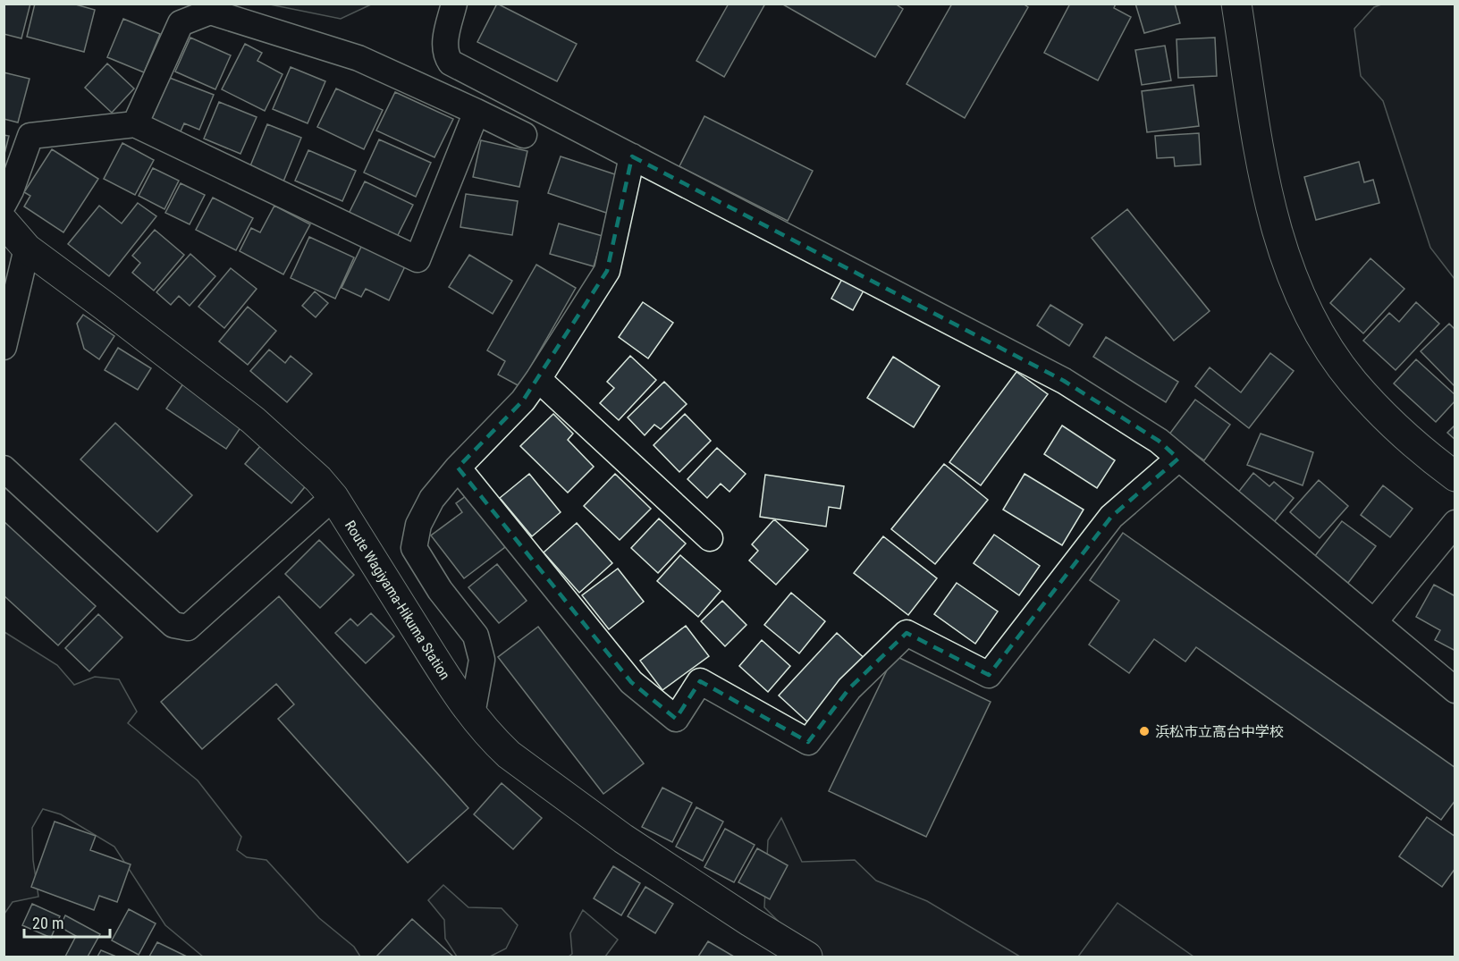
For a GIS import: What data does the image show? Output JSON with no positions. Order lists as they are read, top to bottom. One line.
{"streets":{"main road":["Route Wagiyama-Hikuma Station"]},"places":["浜松市立高台中学校"],"scale_bar":"20 m"}
